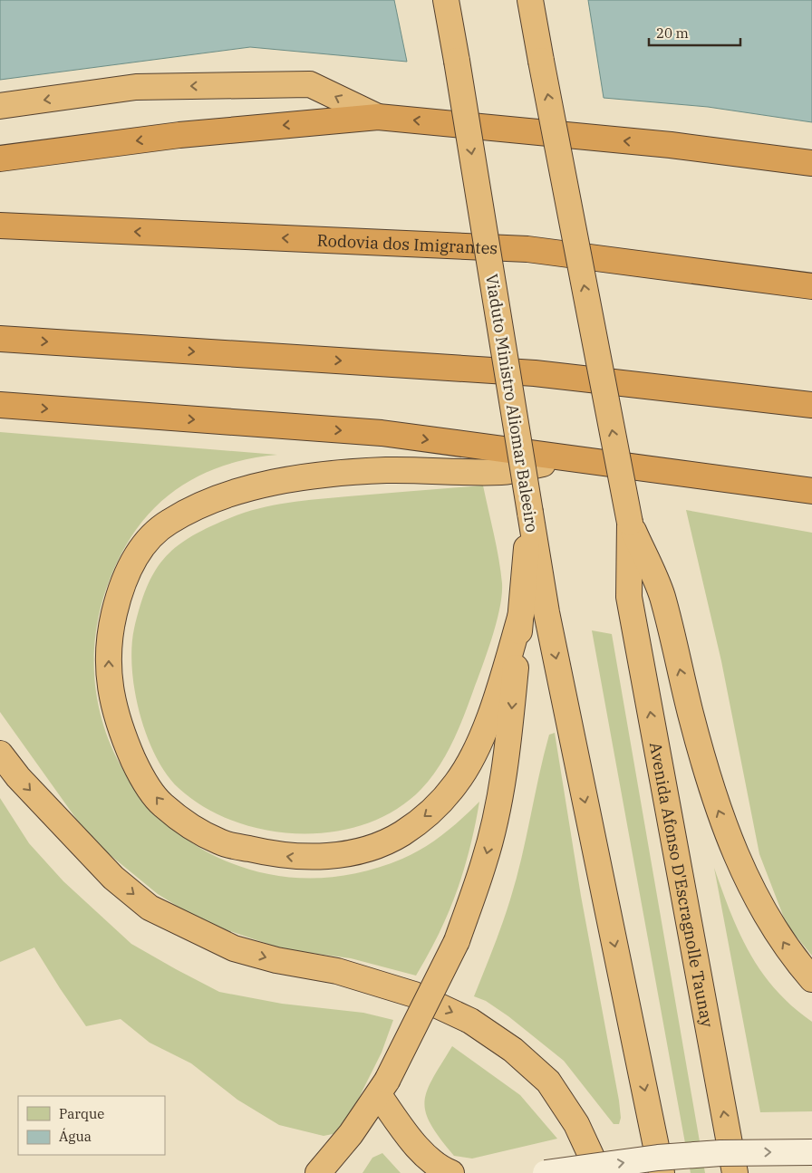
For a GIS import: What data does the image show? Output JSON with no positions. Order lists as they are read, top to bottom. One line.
{"streets":{"highway":["Rodovia dos Imigrantes","Viaduto Ministro Aliomar Baleeiro","Avenida Afonso D'Escragnolle Taunay"]},"legend":["Parque","Água"],"scale_bar":"20 m"}
